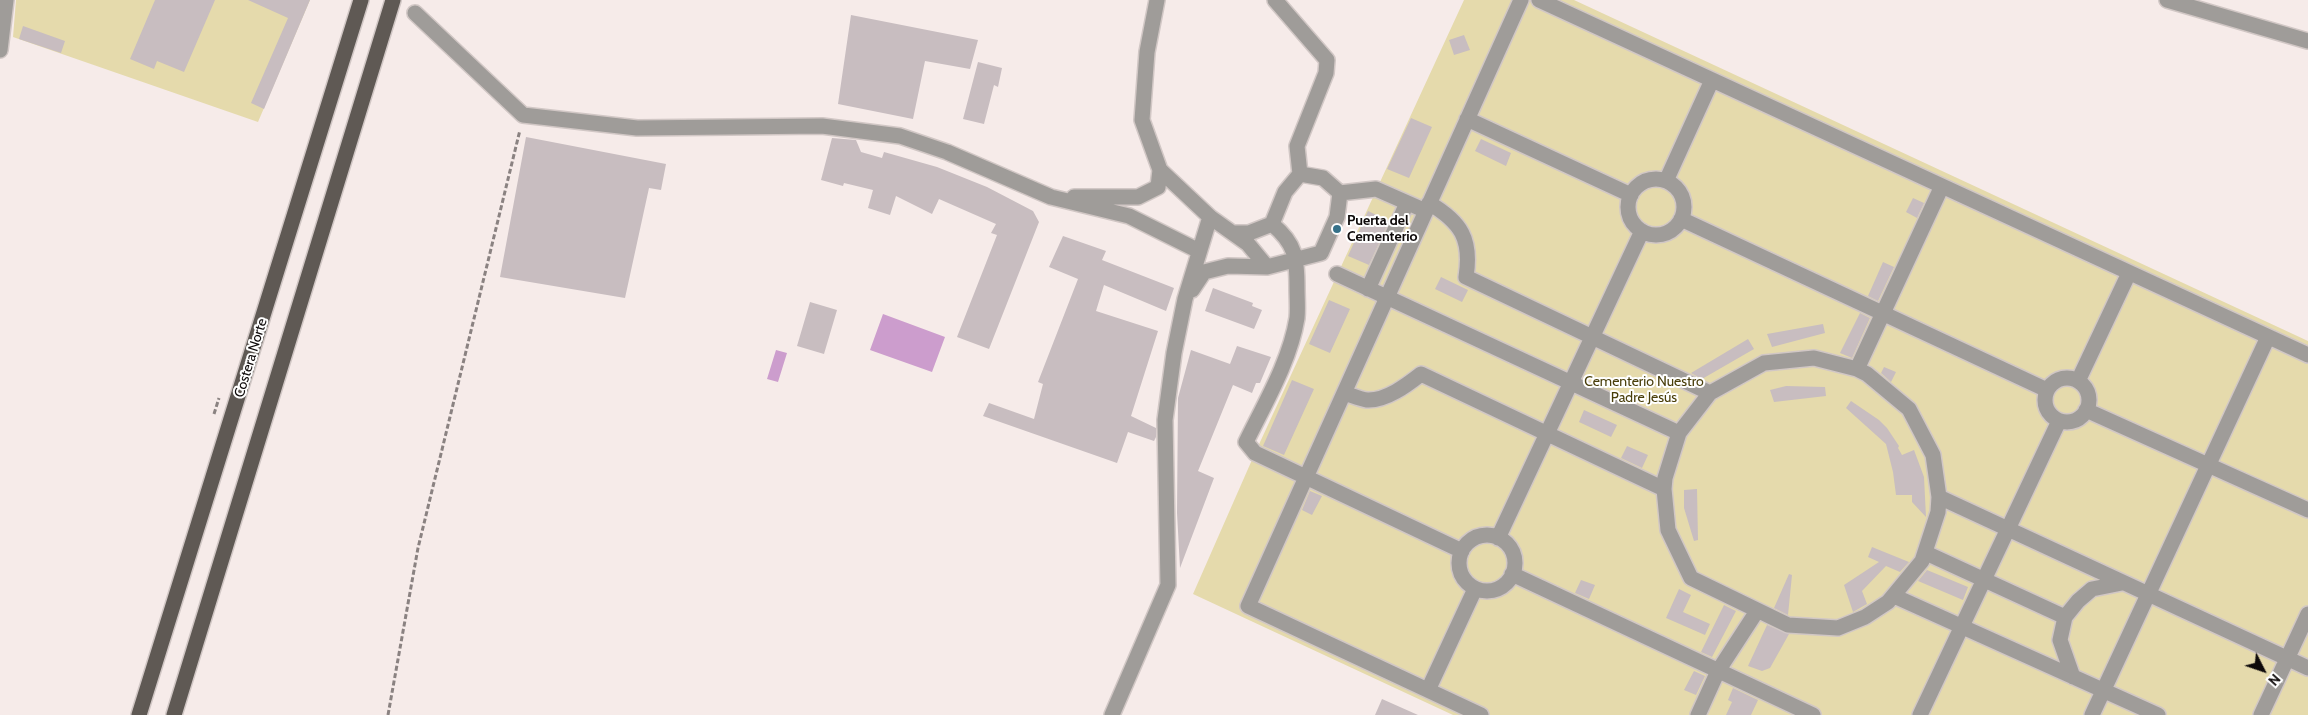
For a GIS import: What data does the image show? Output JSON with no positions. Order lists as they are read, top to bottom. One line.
{"streets":{"main road":["Costera Norte"]},"parks":["Cementerio Nuestro Padre Jesús"],"places":["Puerta del Cementerio"],"north":"bottom right"}
